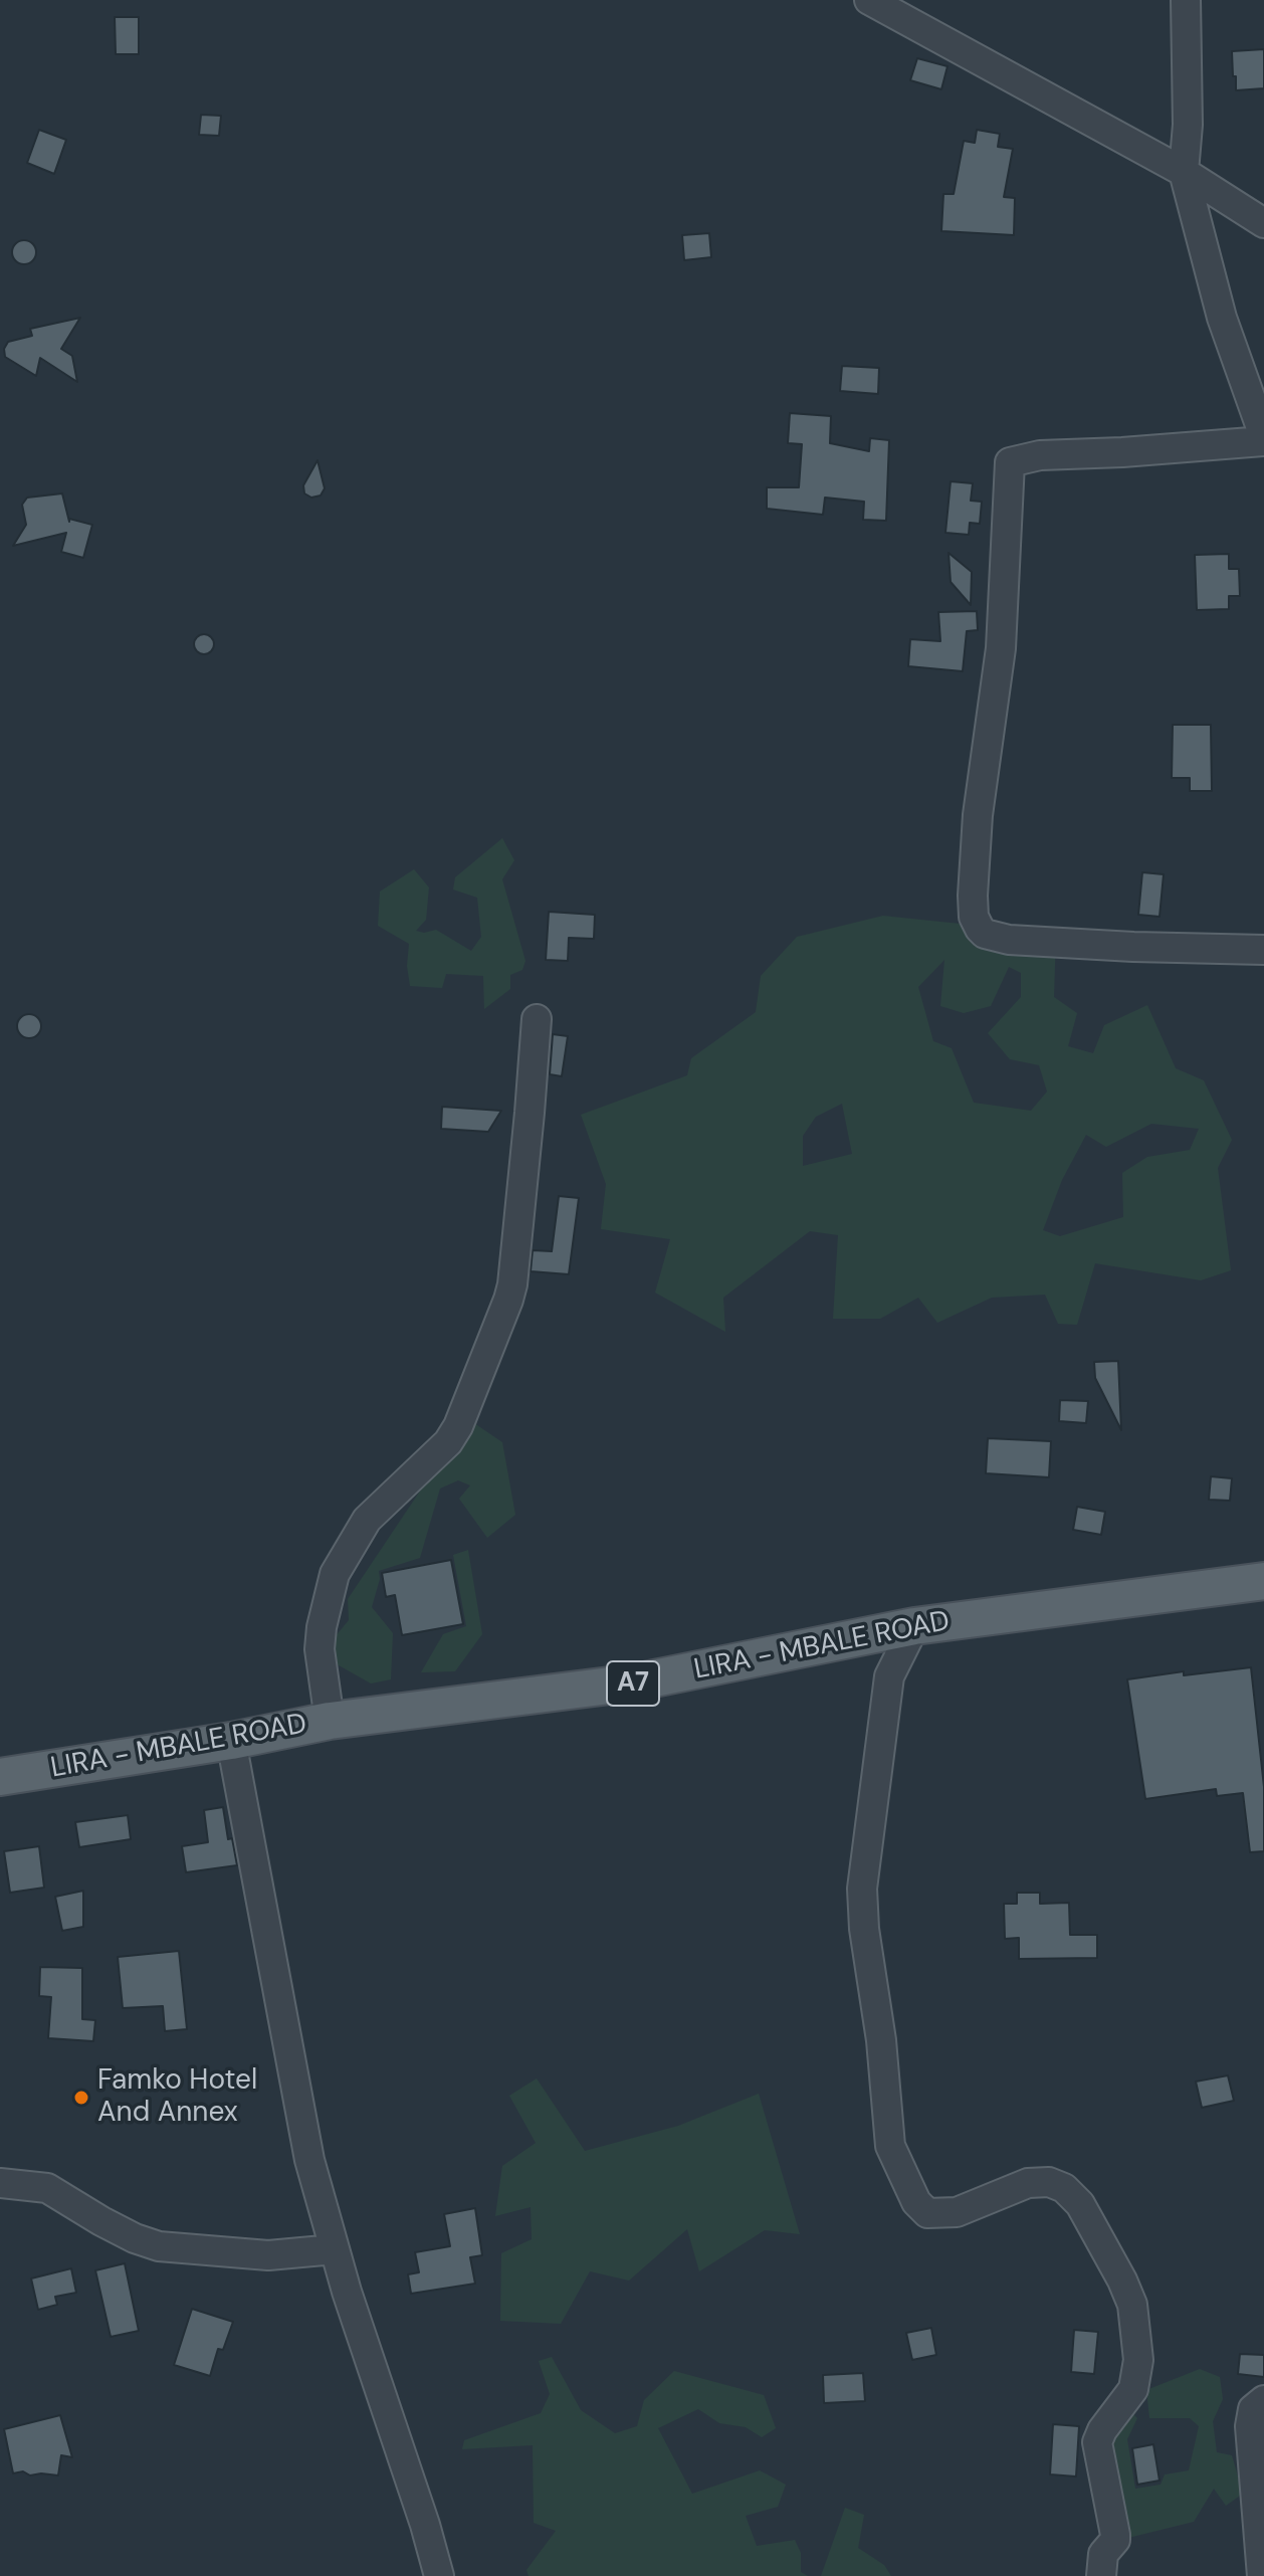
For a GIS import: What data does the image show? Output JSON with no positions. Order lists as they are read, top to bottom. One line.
{"streets":{"main road":["LIRA - MBALE ROAD","A7"]},"places":["Famko Hotel And Annex"]}
